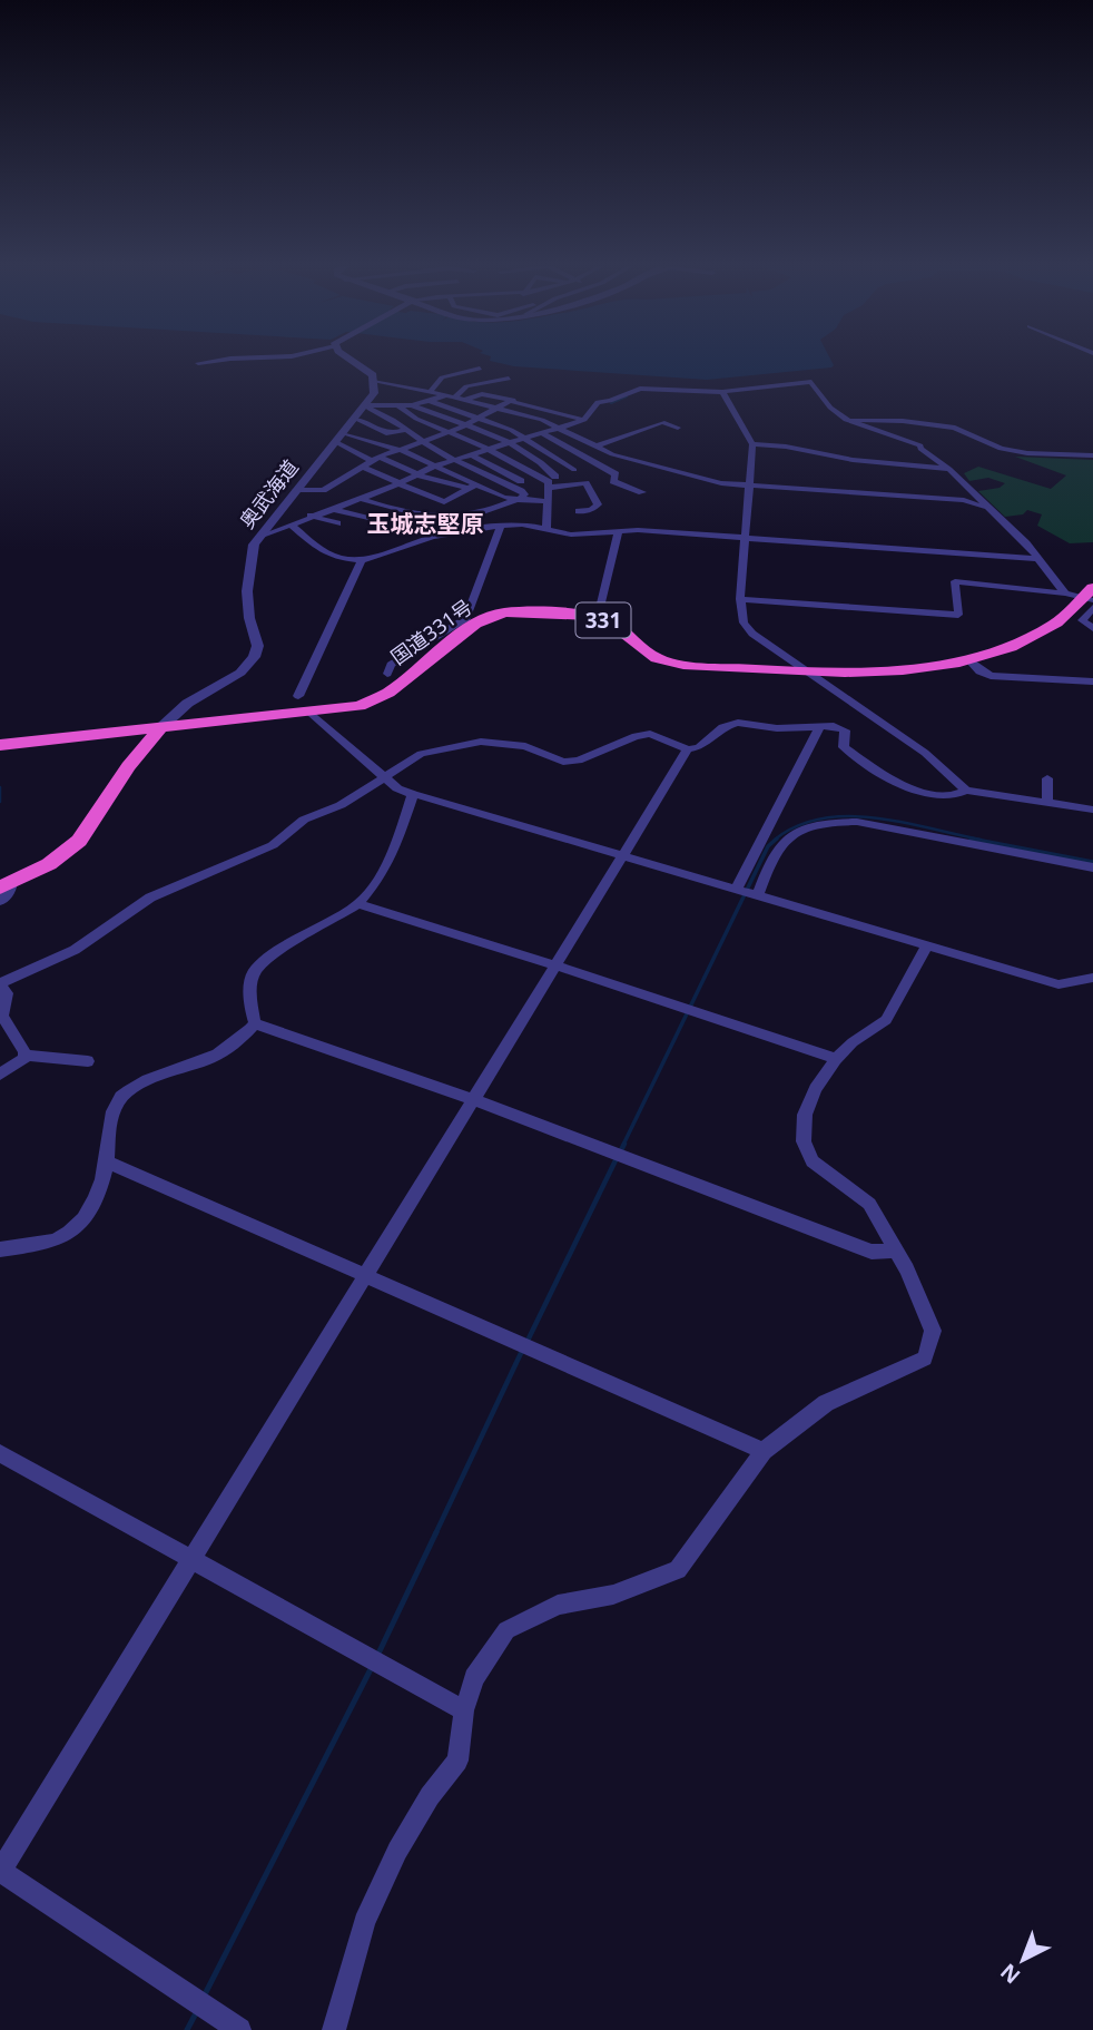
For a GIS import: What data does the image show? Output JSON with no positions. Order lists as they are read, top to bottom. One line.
{"streets":{"highway":["331","国道331号"],"street":["奥武海道"]},"crossings":[["奥武海道","国道331号"]],"districts":["玉城志堅原"],"north":"bottom left"}
